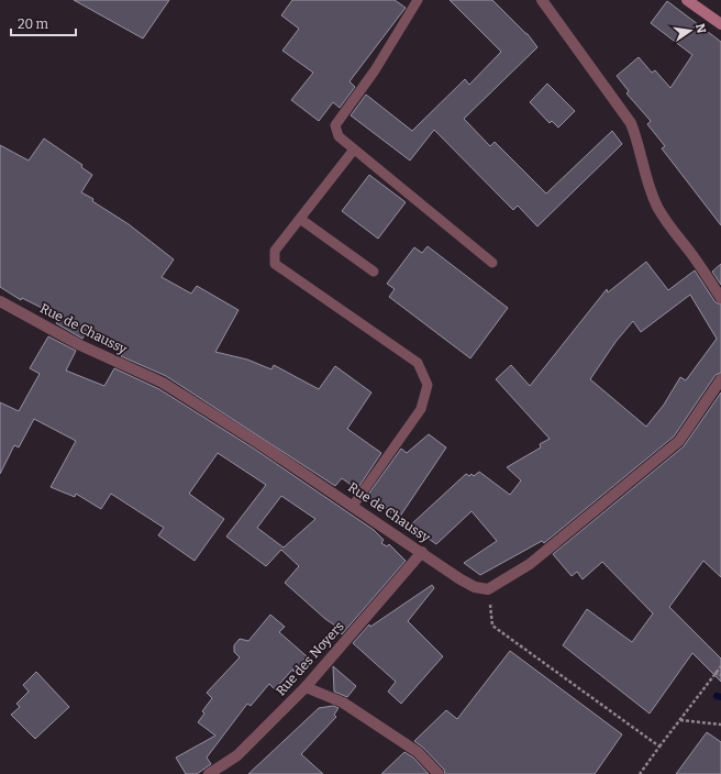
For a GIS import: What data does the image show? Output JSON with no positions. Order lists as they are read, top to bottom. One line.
{"streets":{"street":["Rue de Chaussy","Rue des Noyers"]},"crossings":[["Rue de Chaussy","Rue des Noyers"]],"scale_bar":"20 m","north":"right"}
